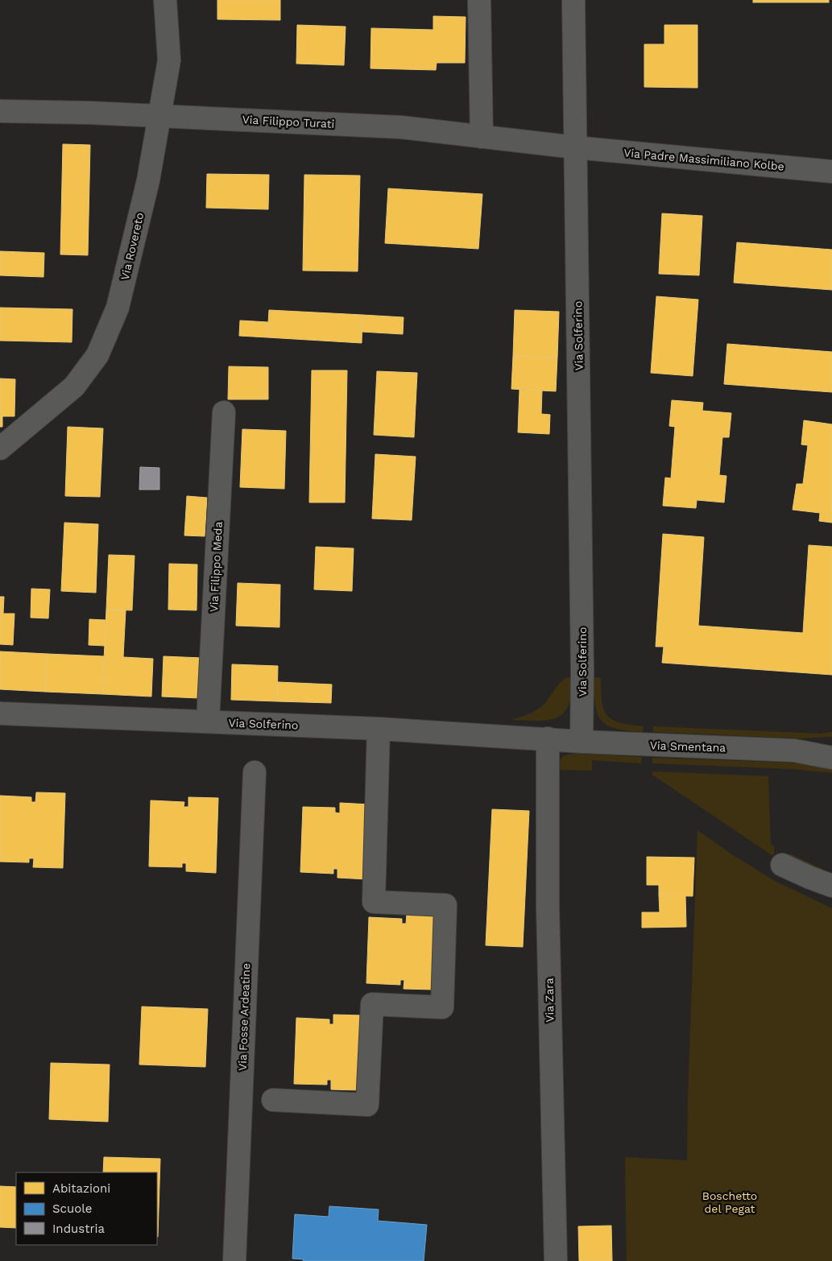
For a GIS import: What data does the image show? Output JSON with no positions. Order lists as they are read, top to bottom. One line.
{"streets":{"street":["Via Filippo Turati","Via Padre Massimiliano Kolbe","Via Rovereto","Via Solferino","Via Filippo Meda","Via Smentana","Via Zara","Via Fosse Ardeatine"]},"crossings":[["Via Filippo Turati","Via Padre Massimiliano Kolbe"],["Via Filippo Turati","Via Rovereto"],["Via Filippo Turati","Via Solferino"],["Via Padre Massimiliano Kolbe","Via Solferino"],["Via Solferino","Via Filippo Meda"],["Via Solferino","Via Smentana"],["Via Solferino","Via Zara"]],"parks":["Boschetto del Pegat"],"legend":["Abitazioni","Scuole","Industria"]}
